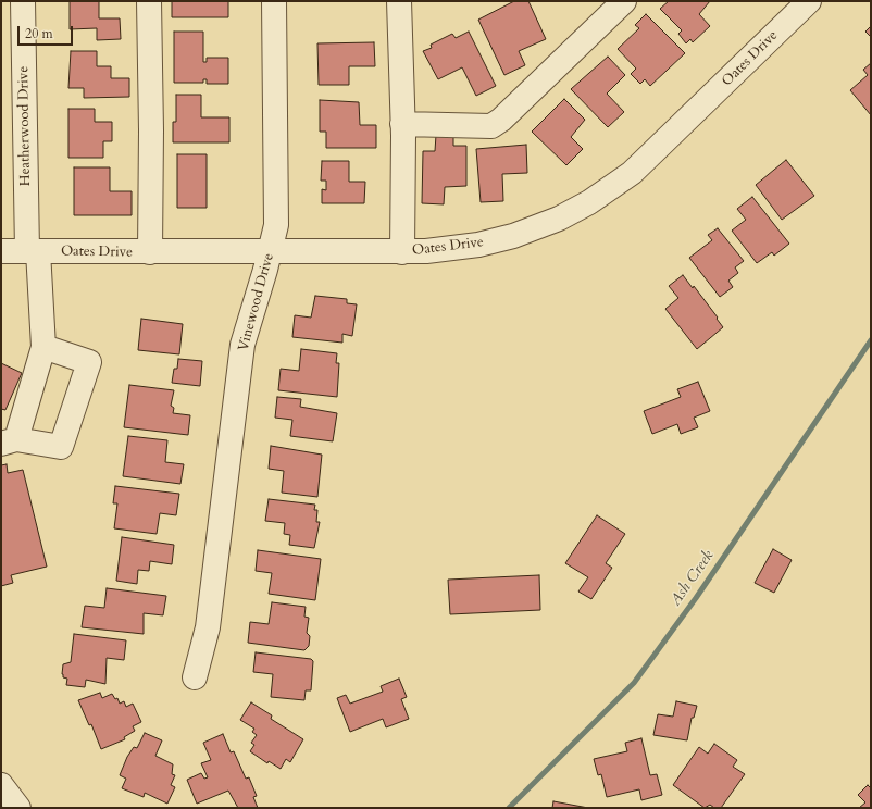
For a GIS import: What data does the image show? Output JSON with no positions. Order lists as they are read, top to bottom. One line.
{"streets":{"street":["Oates Drive","Heatherwood Drive","Vinewood Drive"]},"crossings":[["Oates Drive","Heatherwood Drive"],["Oates Drive","Vinewood Drive"]],"water":["Ash Creek"],"scale_bar":"20 m"}
